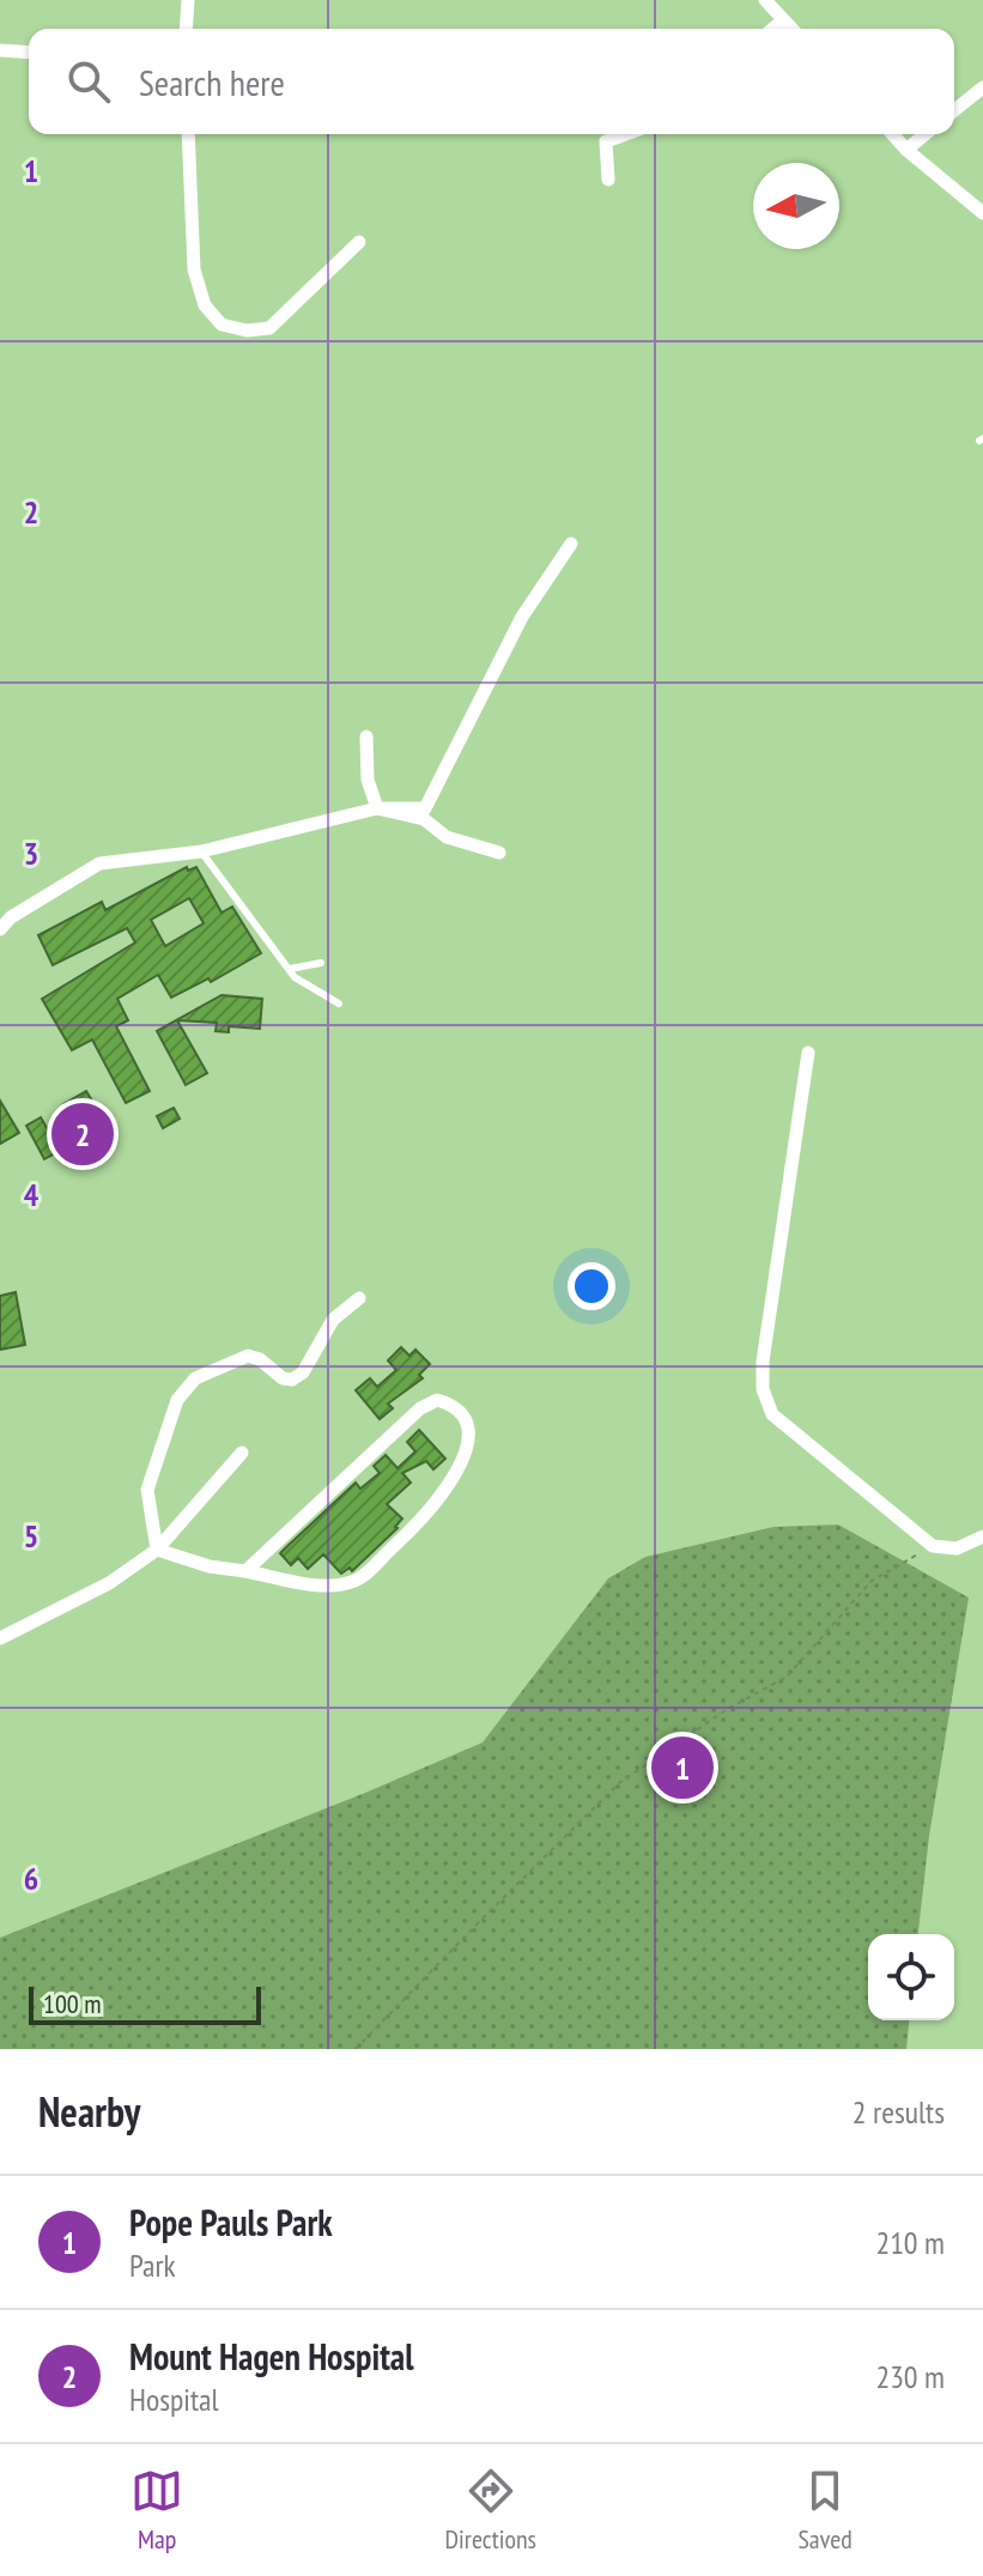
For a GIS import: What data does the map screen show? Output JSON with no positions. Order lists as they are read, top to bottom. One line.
{"scale_bar":"100 m","north":"left","page":{"search":"Search here","pins":["2","1"],"scale":"100 m","heading":["Nearby","2 results"],"list":[{"mark":"1","name":"Pope Pauls Park","note":"Park","value":"210 m"},{"mark":"2","name":"Mount Hagen Hospital","note":"Hospital","value":"230 m"}],"nav":["Map","Directions","Saved"]},"grid":{"rows":["1","2","3","4","5","6"]}}
